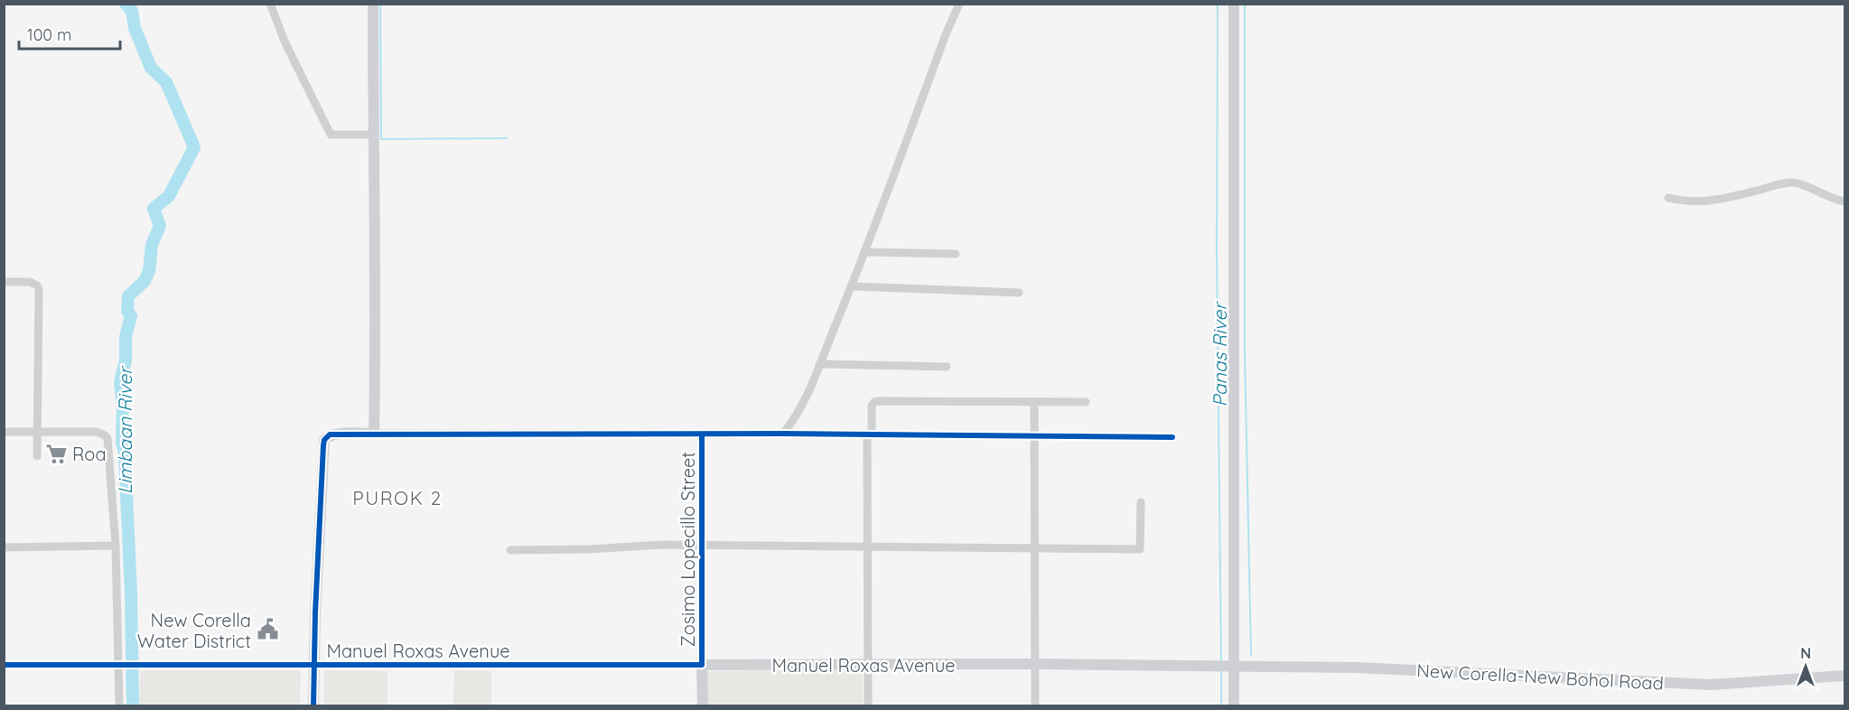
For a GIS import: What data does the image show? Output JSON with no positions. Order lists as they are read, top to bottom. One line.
{"streets":{"street":["Zosimo Lopecillo Street","Manuel Roxas Avenue","New Corella-New Bohol Road"]},"crossings":[["Zosimo Lopecillo Street","Manuel Roxas Avenue"],["Manuel Roxas Avenue","New Corella-New Bohol Road"]],"districts":["PUROK 2"],"water":["Panas River","Limbaan River"],"places":{"supermarket":["Roa"],"public building":["New Corella Water District"]},"scale_bar":"100 m","north":"top"}
